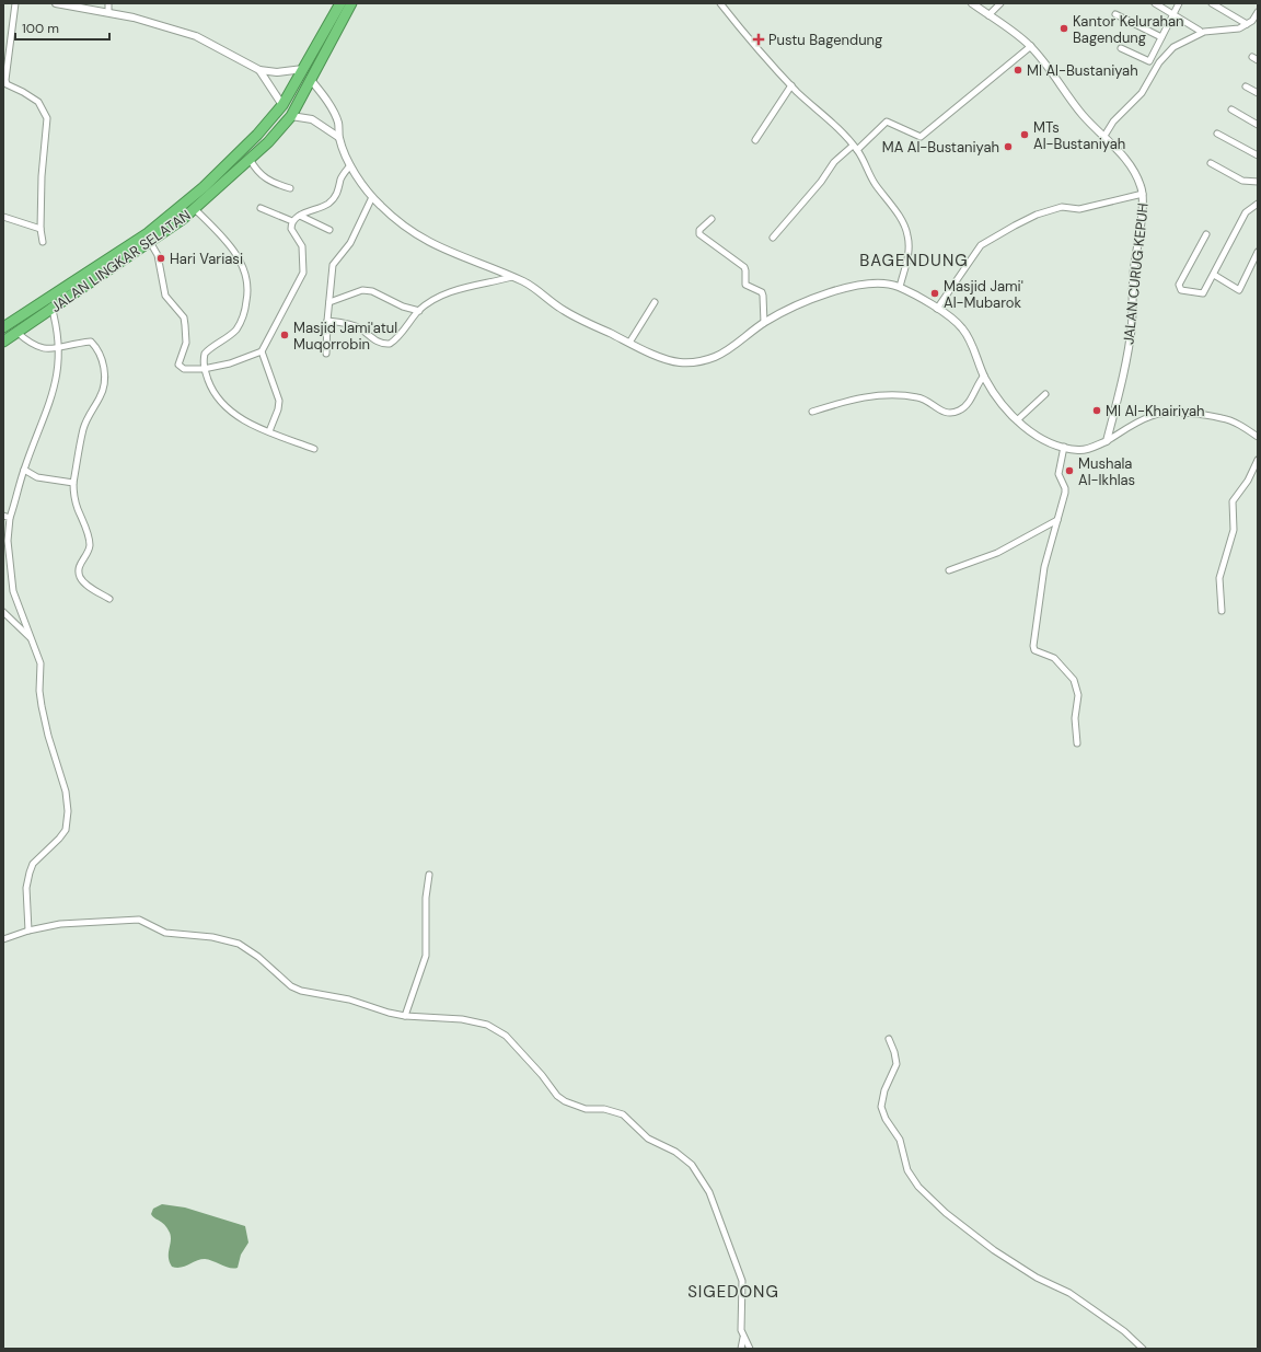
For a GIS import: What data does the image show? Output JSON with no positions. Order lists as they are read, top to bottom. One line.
{"streets":{"highway":["JALAN LINGKAR SELATAN"],"street":["JALAN CURUG KEPUH"]},"districts":["BAGENDUNG","SIGEDONG"],"places":{"other":["Kantor Kelurahan Bagendung","MI Al-Bustaniyah","MTs Al-Bustaniyah","MA Al-Bustaniyah","Hari Variasi","Masjid Jami' Al-Mubarok","Masjid Jami'atul Muqorrobin","MI Al-Khairiyah","Mushala Al-Ikhlas"],"health":["Pustu Bagendung"]},"scale_bar":"100 m"}
